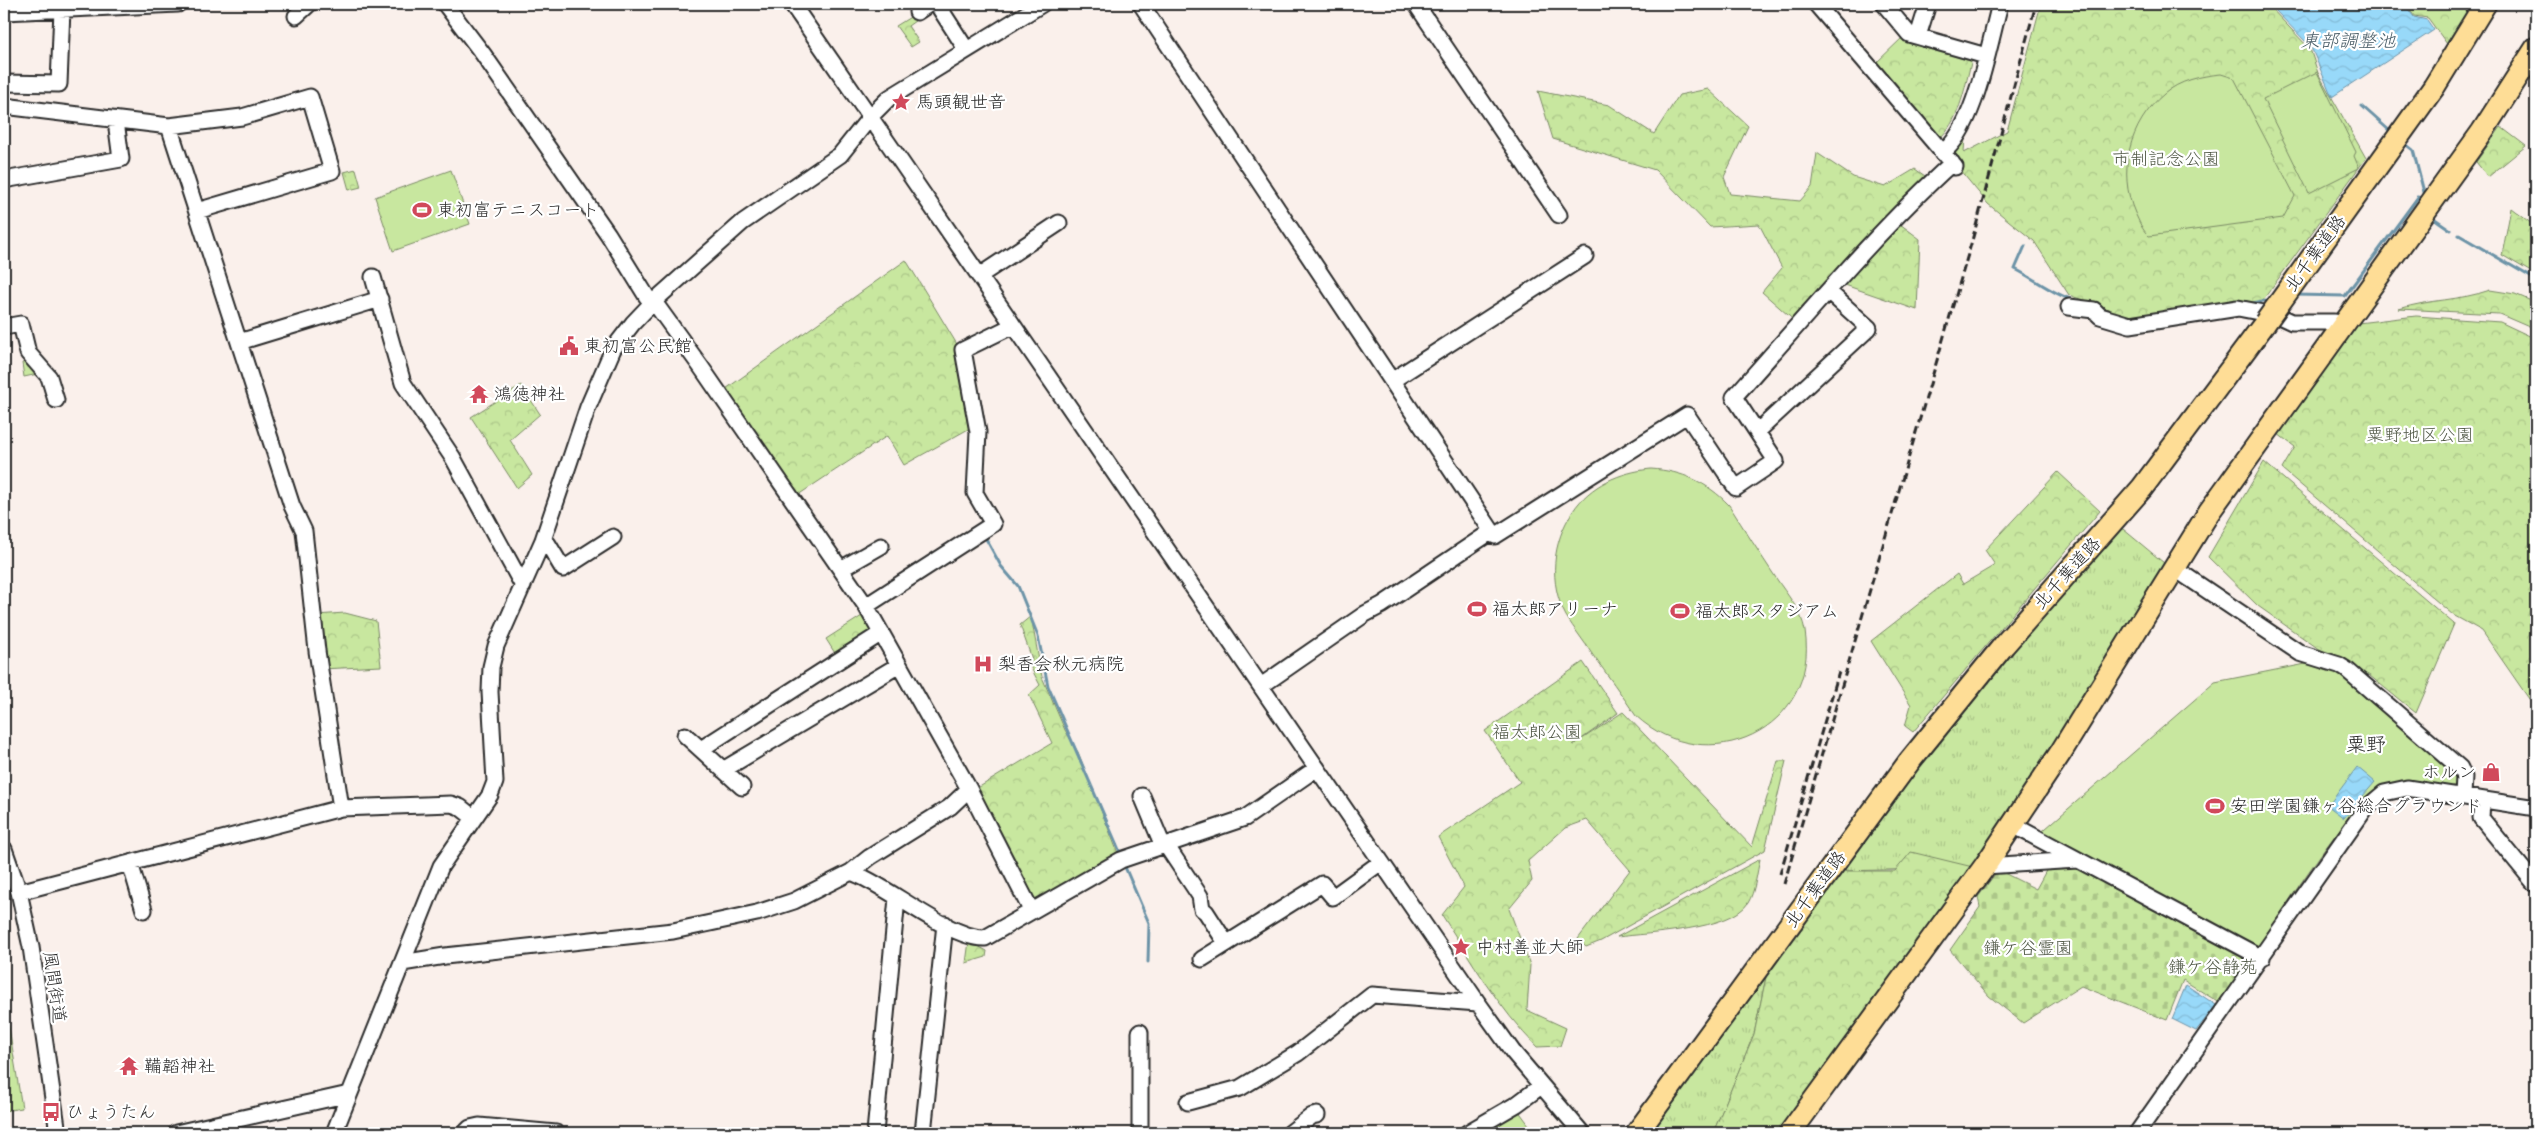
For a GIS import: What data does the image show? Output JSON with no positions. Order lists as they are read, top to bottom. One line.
{"streets":{"highway":["北千葉道路"],"street":["風間街道"]},"districts":["粟野"],"water":["東部調整池"],"parks":["市制記念公園","粟野地区公園","福太郎公園","鎌ケ谷霊園","鎌ケ谷静苑"],"places":{"place":["馬頭観世音","中村善並大師"],"sports":["東初富テニスコート","福太郎アリーナ","福太郎スタジアム","安田学園鎌ヶ谷総合グラウンド"],"public building":["東初富公民館"],"temple":["鴻徳神社","鞴韜神社"],"hospital":["梨香会秋元病院"],"shop":["ホルン"],"bus stop":["ひょうたん"]}}
